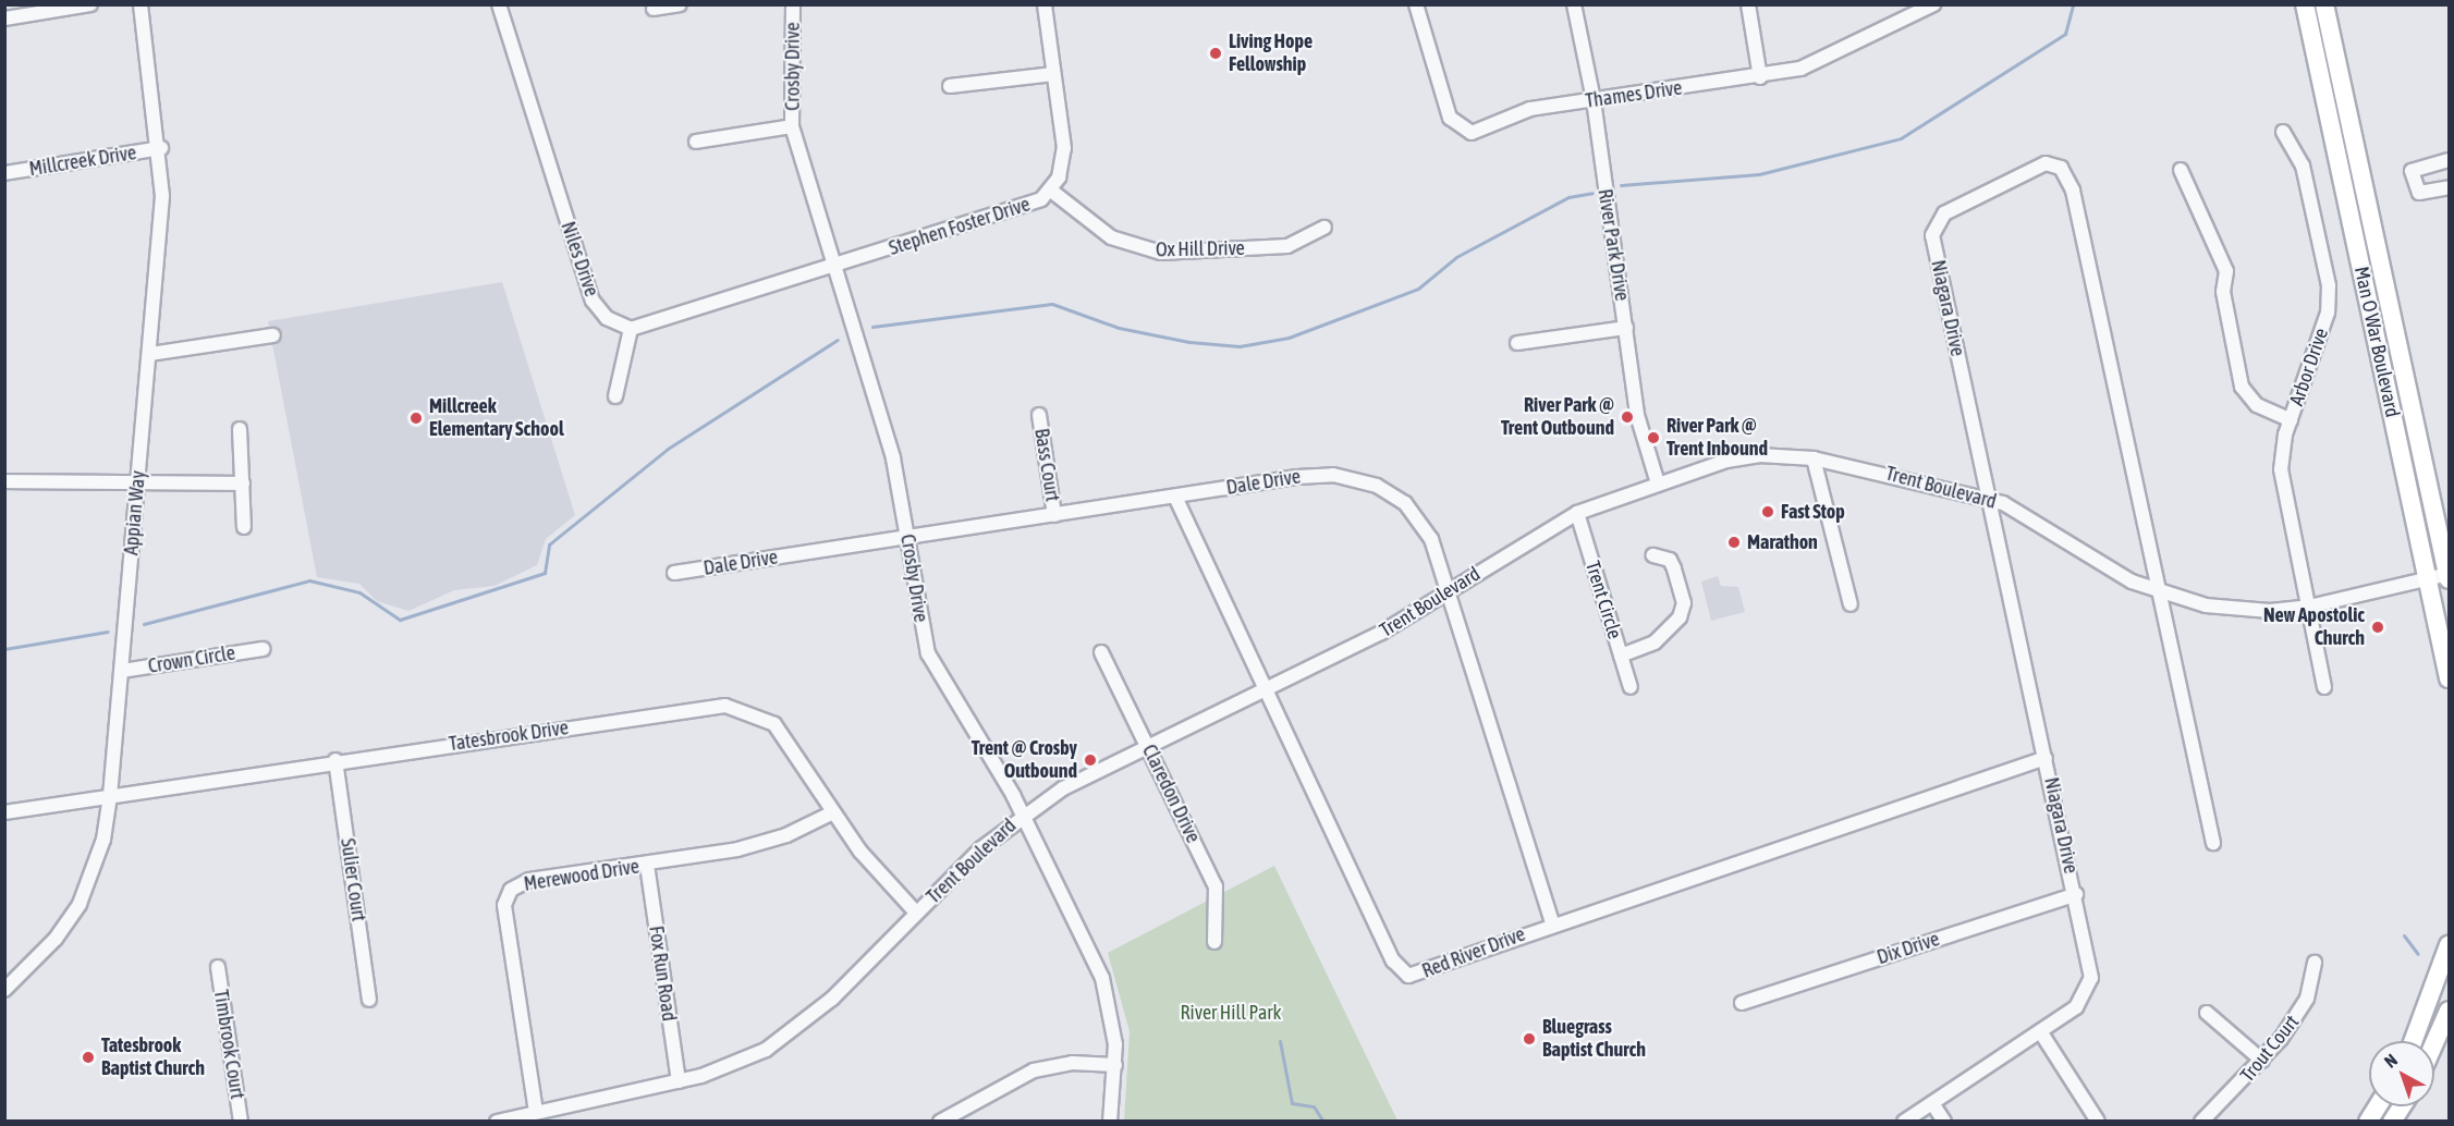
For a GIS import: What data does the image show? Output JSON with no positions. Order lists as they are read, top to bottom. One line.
{"streets":{"main road":["Man O War Boulevard"],"street":["Crosby Drive","Thames Drive","Millcreek Drive","Stephen Foster Drive","River Park Drive","Ox Hill Drive","Niles Drive","Niagara Drive","Arbor Drive","Bass Court","Dale Drive","Trent Boulevard","Appian Way","Trent Circle","Crown Circle","Tatesbrook Drive","Claredon Drive","Merewood Drive","Sulier Court","Dix Drive","Red River Drive","Fox Run Road","Timbrook Court","Trout Court"]},"crossings":[["Crosby Drive","Stephen Foster Drive"],["Crosby Drive","Dale Drive"],["Crosby Drive","Trent Boulevard"],["Thames Drive","River Park Drive"],["Millcreek Drive","Appian Way"],["Stephen Foster Drive","Ox Hill Drive"],["River Park Drive","Trent Boulevard"],["Niagara Drive","Trent Boulevard"],["Niagara Drive","Dix Drive"],["Niagara Drive","Red River Drive"],["Man O War Boulevard","Trent Boulevard"],["Arbor Drive","Trent Boulevard"],["Bass Court","Dale Drive"],["Dale Drive","Trent Boulevard"],["Dale Drive","Red River Drive"],["Trent Boulevard","Trent Circle"],["Trent Boulevard","Tatesbrook Drive"],["Trent Boulevard","Claredon Drive"],["Trent Boulevard","Merewood Drive"],["Trent Boulevard","Red River Drive"],["Trent Boulevard","Fox Run Road"],["Appian Way","Crown Circle"],["Appian Way","Tatesbrook Drive"],["Tatesbrook Drive","Merewood Drive"],["Tatesbrook Drive","Sulier Court"],["Merewood Drive","Fox Run Road"]],"parks":["River Hill Park"],"places":["Living Hope Fellowship","River Park @ Trent Outbound","Millcreek Elementary School","River Park @ Trent Inbound","Fast Stop","Marathon","New Apostolic Church","Trent @ Crosby Outbound","Bluegrass Baptist Church","Tatesbrook Baptist Church"],"north":"top left"}
